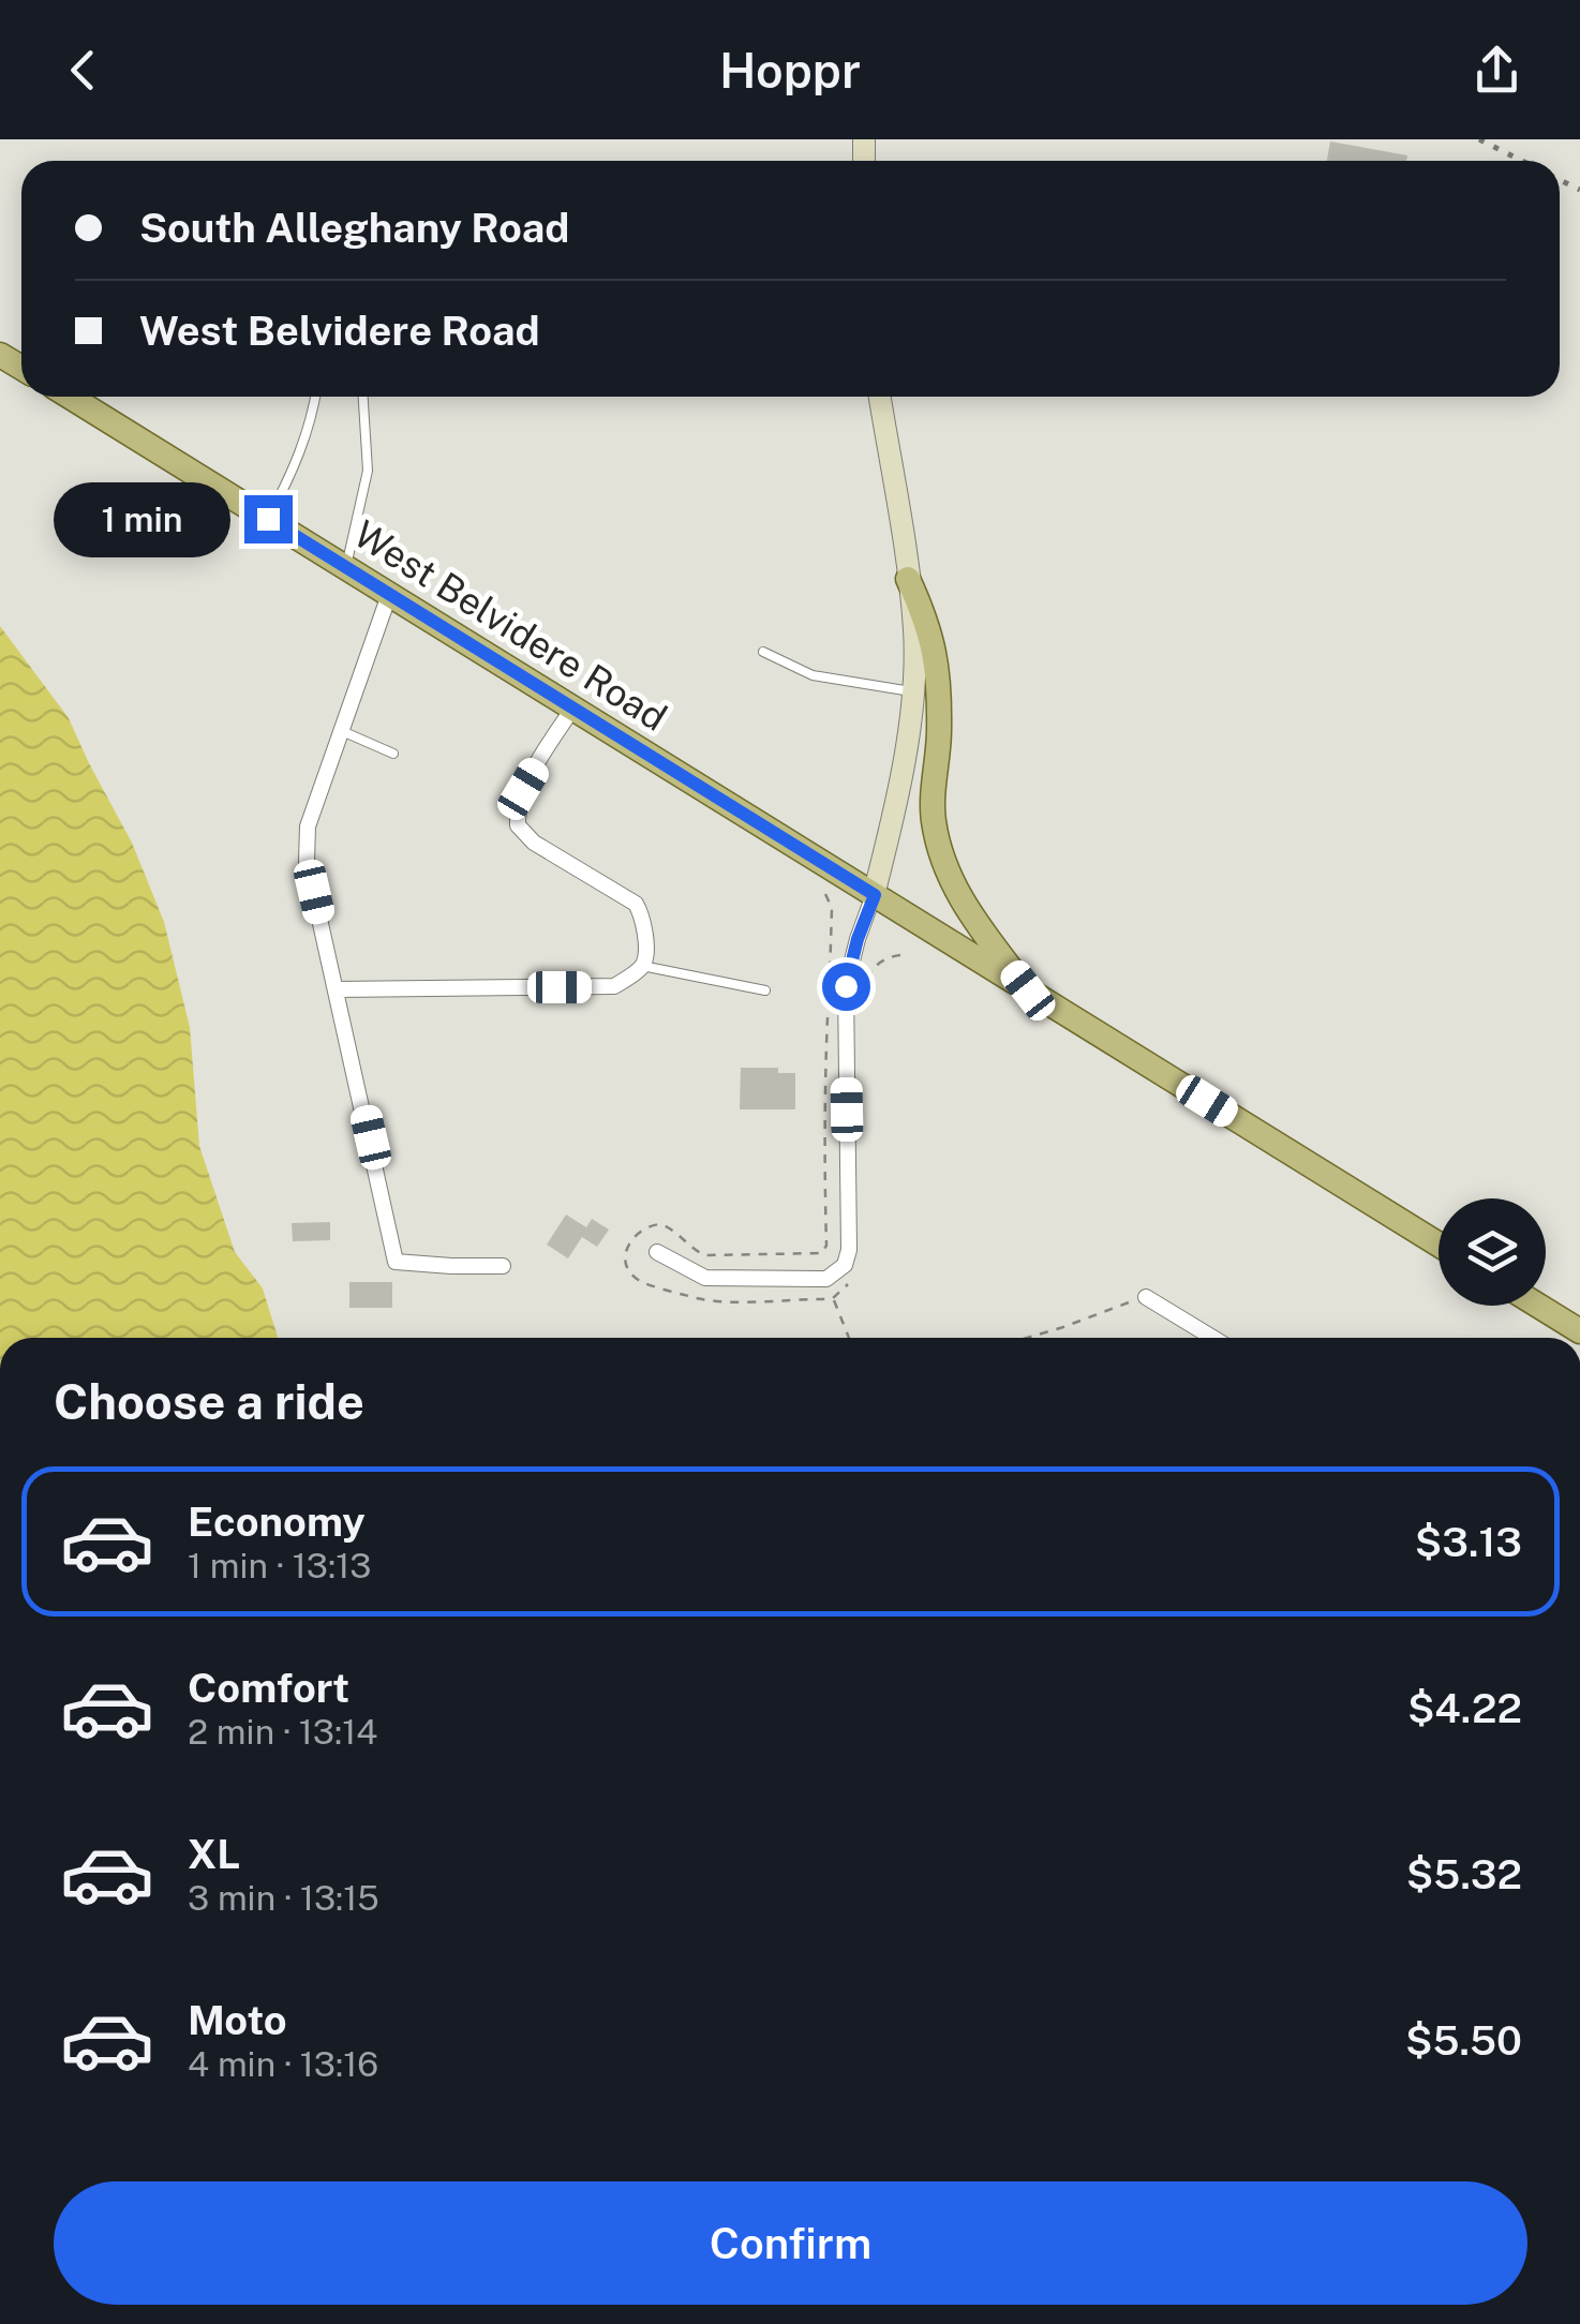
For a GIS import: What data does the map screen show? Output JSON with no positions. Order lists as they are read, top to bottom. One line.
{"streets":{"main road":["West Belvidere Road"]},"page":{"header":"Hoppr","banner":["South Alleghany Road","West Belvidere Road"],"bubble":"1 min","heading":"Choose a ride","list":[{"name":"Economy","note":"1 min · 13:13","value":"$3.13"},{"name":"Comfort","note":"2 min · 13:14","value":"$4.22"},{"name":"XL","note":"3 min · 13:15","value":"$5.32"},{"name":"Moto","note":"4 min · 13:16","value":"$5.50"}],"buttons":"Confirm"}}
